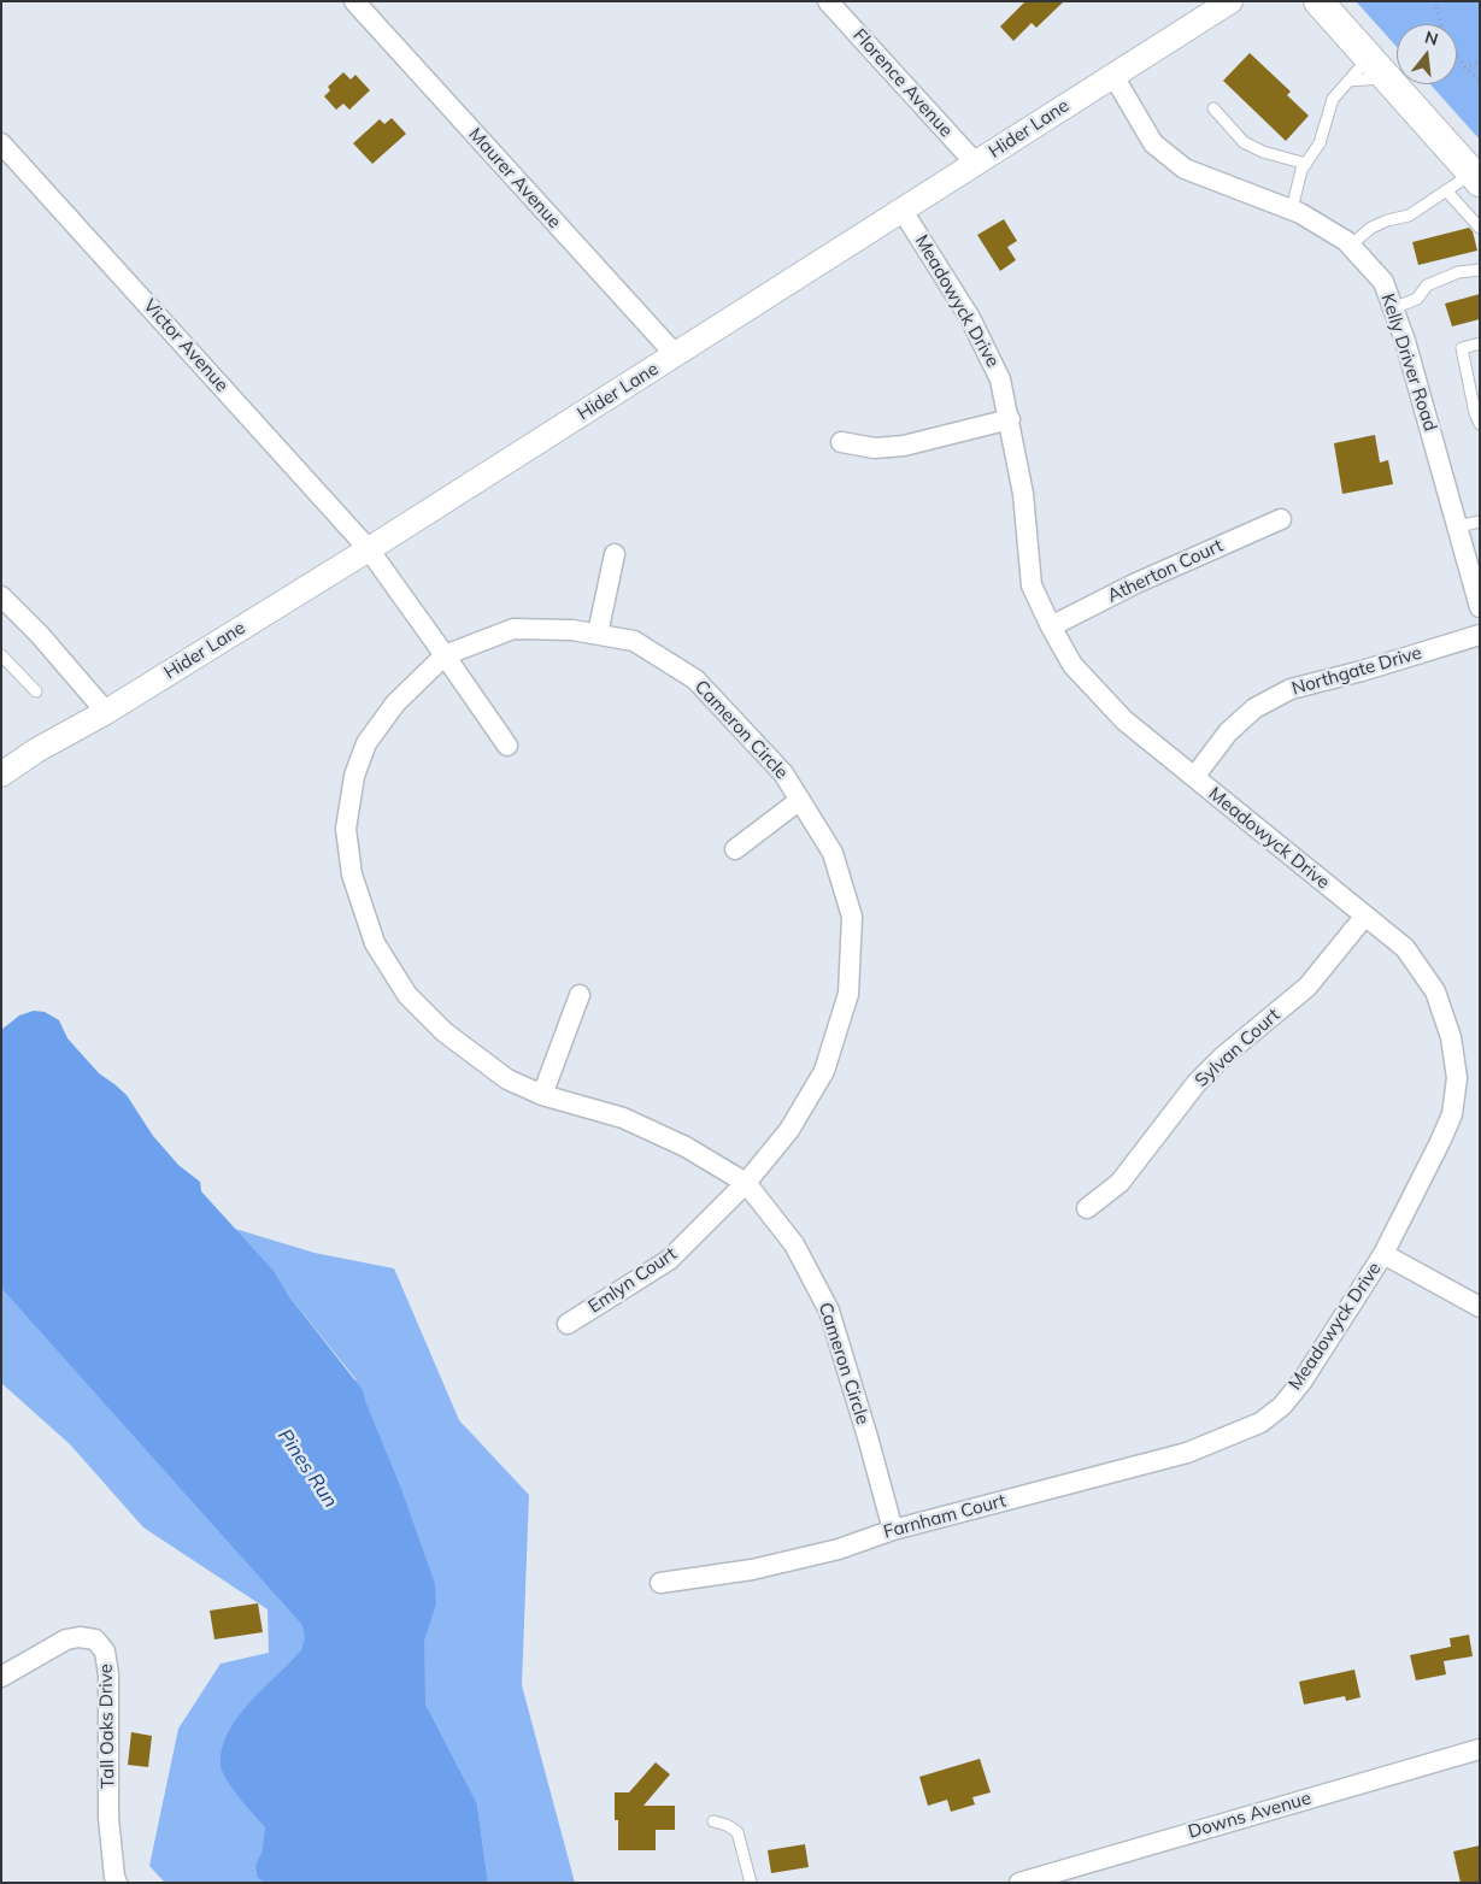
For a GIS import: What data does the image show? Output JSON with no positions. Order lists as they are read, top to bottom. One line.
{"streets":{"street":["Florence Avenue","Hider Lane","Maurer Avenue","Meadowyck Drive","Victor Avenue","Kelly Driver Road","Atherton Court","Northgate Drive","Cameron Circle","Sylvan Court","Emlyn Court","Farnham Court","Tall Oaks Drive","Downs Avenue"]},"crossings":[["Florence Avenue","Hider Lane"],["Hider Lane","Maurer Avenue"],["Hider Lane","Meadowyck Drive"],["Hider Lane","Victor Avenue"],["Hider Lane","Kelly Driver Road"],["Meadowyck Drive","Atherton Court"],["Meadowyck Drive","Northgate Drive"],["Meadowyck Drive","Sylvan Court"],["Meadowyck Drive","Farnham Court"],["Cameron Circle","Emlyn Court"],["Cameron Circle","Farnham Court"]],"water":["Pines Run"],"north":"top"}
